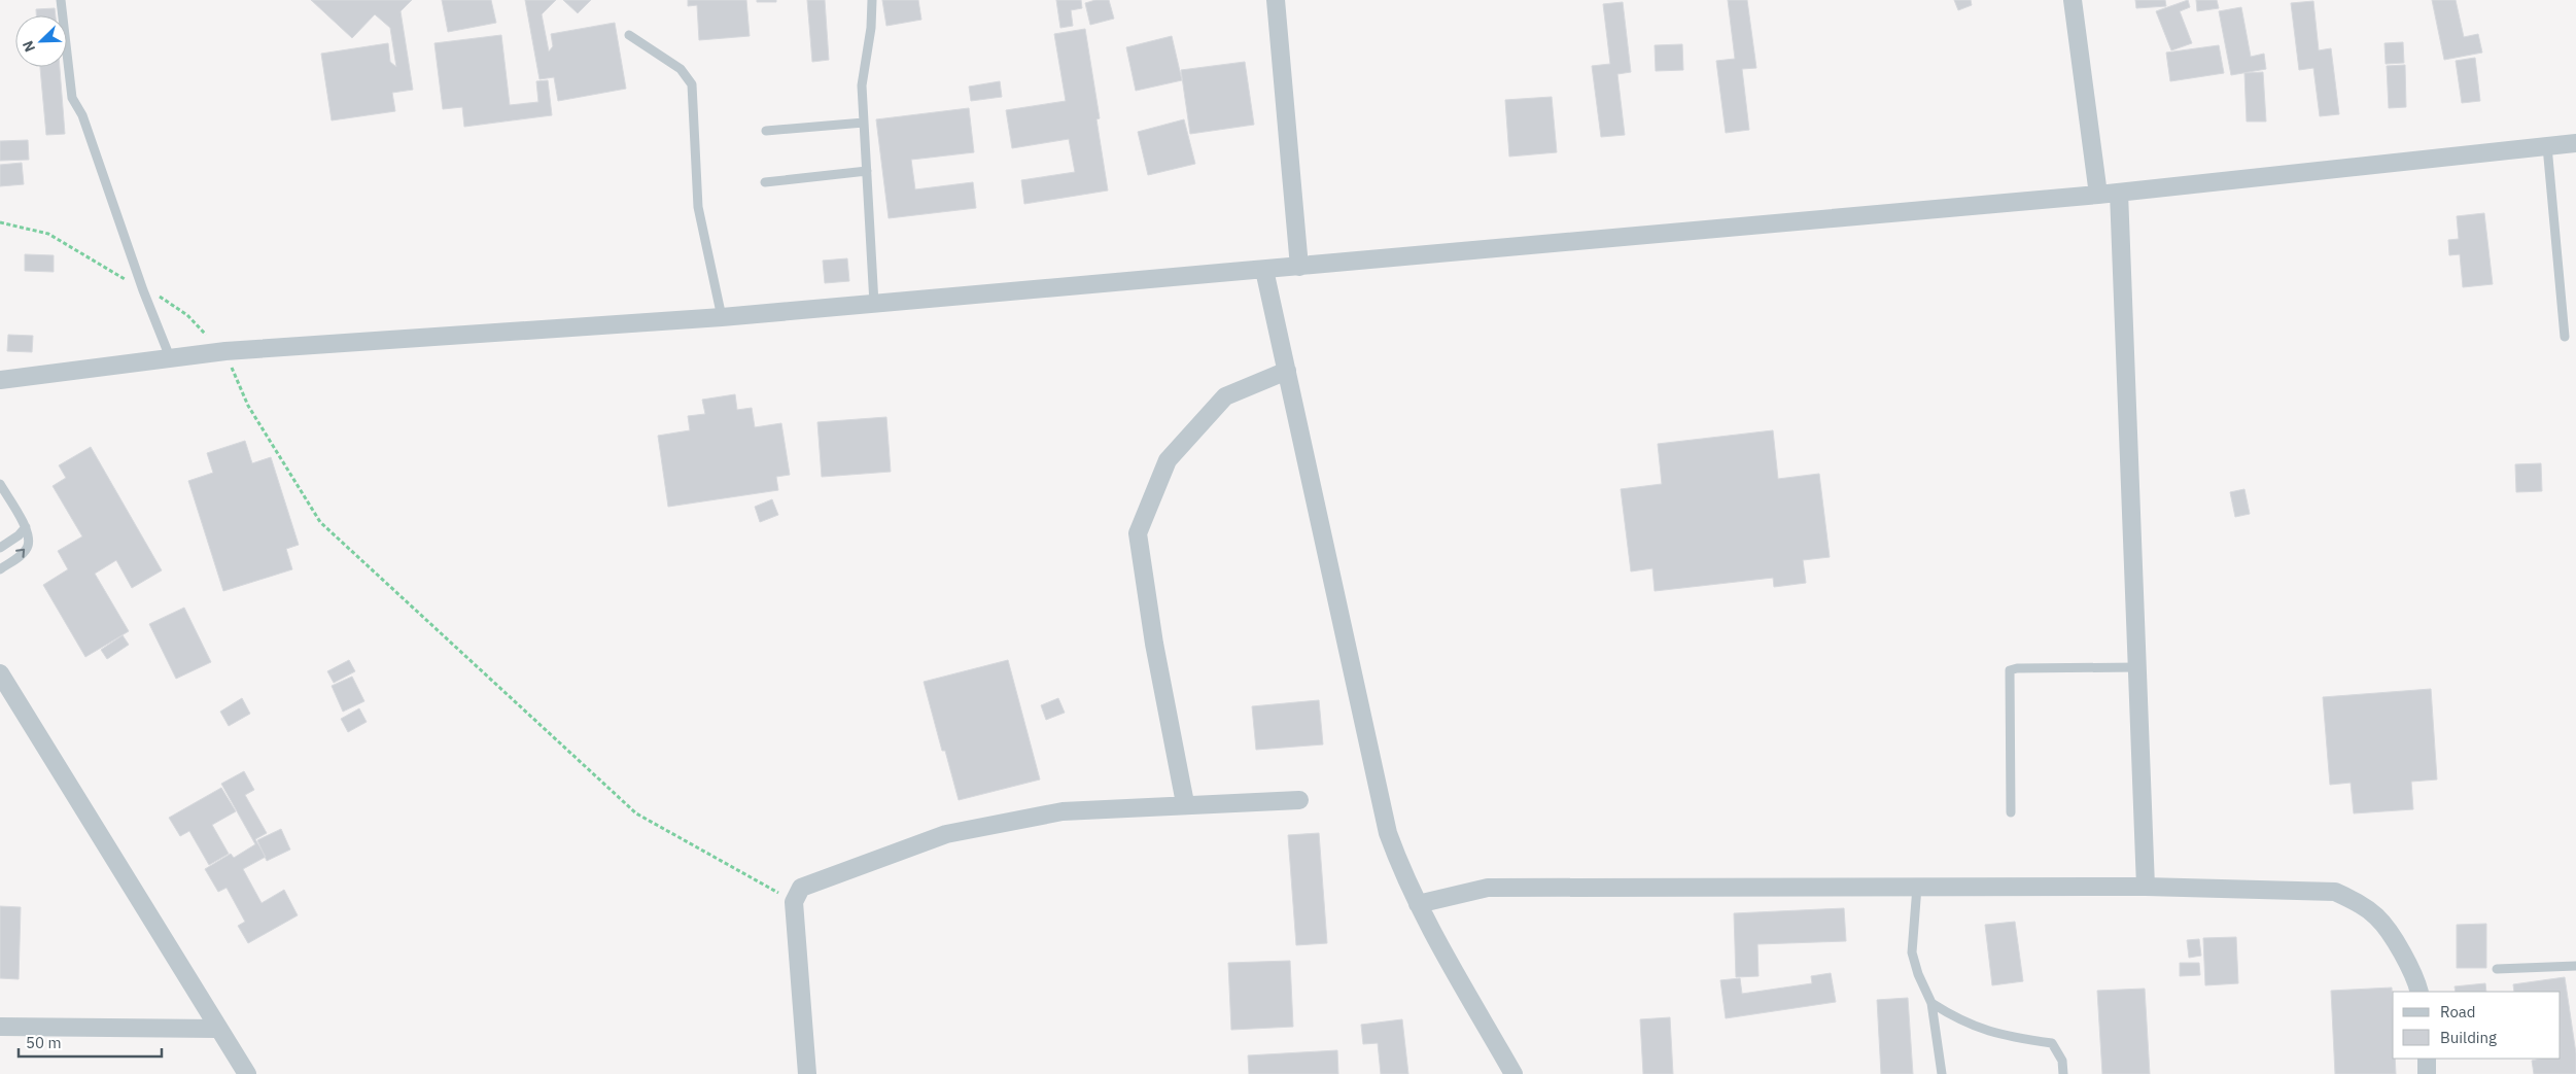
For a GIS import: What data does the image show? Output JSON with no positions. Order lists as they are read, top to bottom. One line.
{"legend":["Road","Building"],"scale_bar":"50 m","north":"bottom left"}
